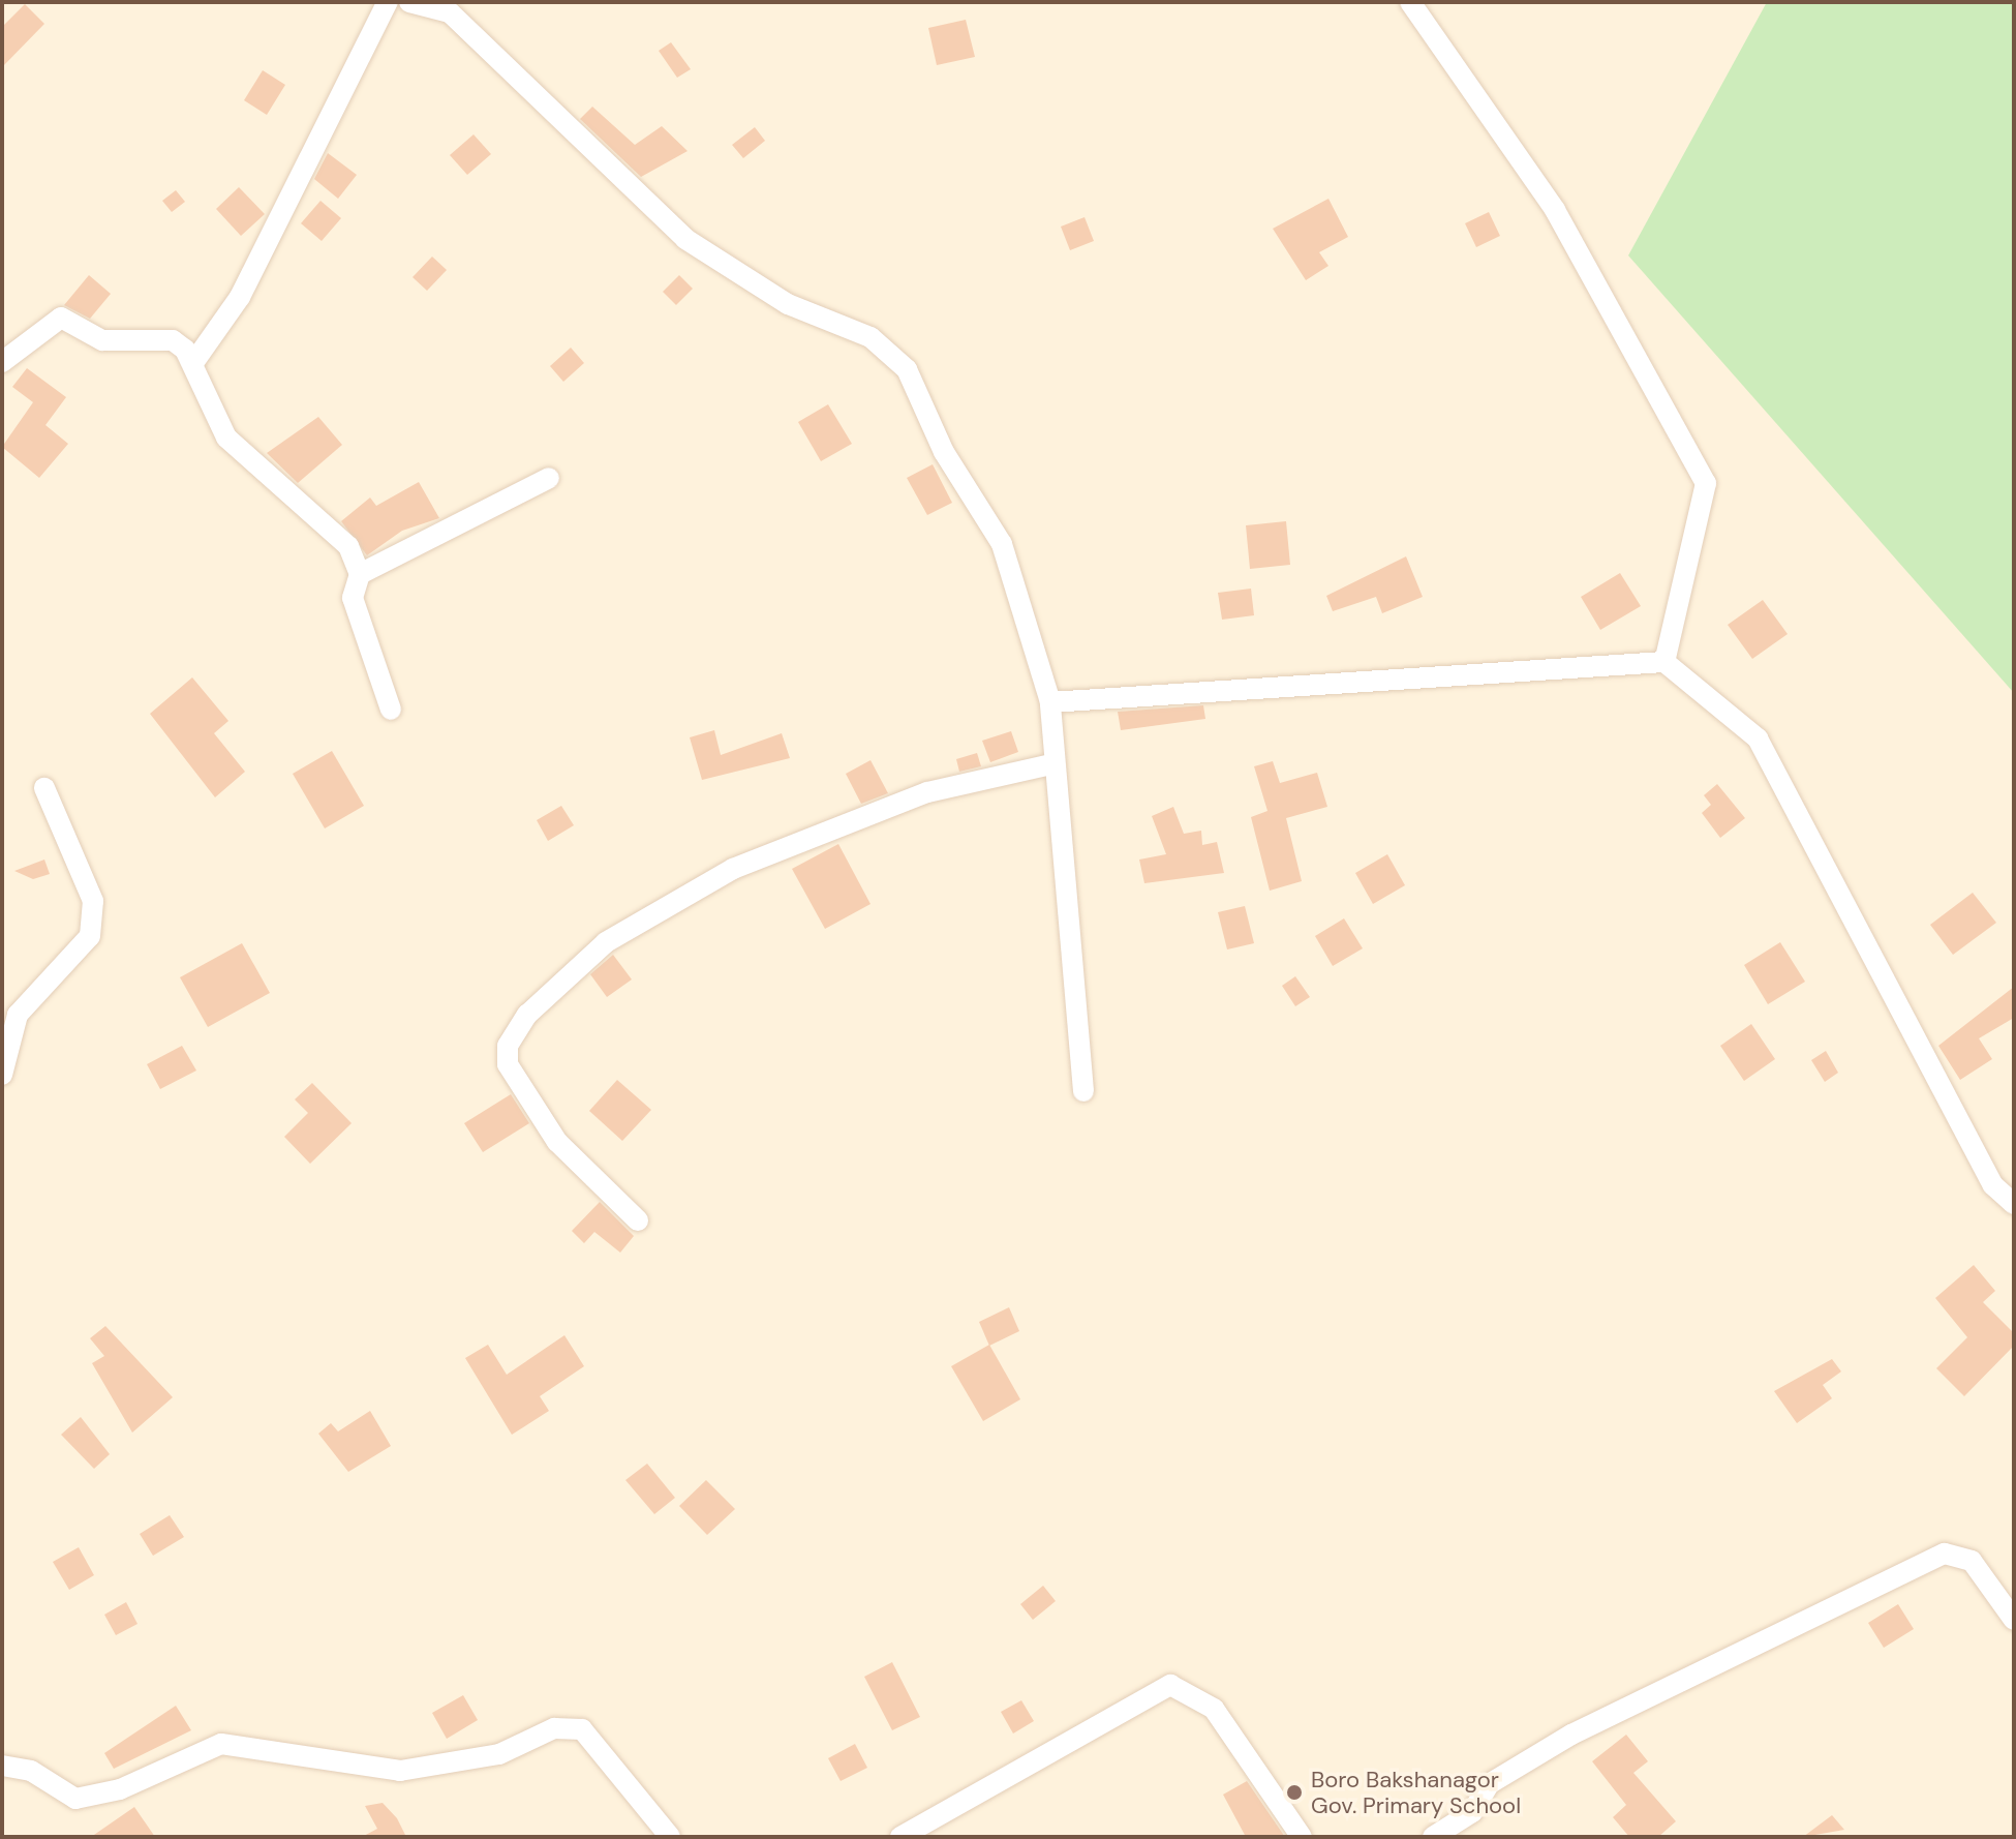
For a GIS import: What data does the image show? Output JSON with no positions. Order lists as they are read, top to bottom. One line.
{"places":["Boro Bakshanagor Gov. Primary School"]}
